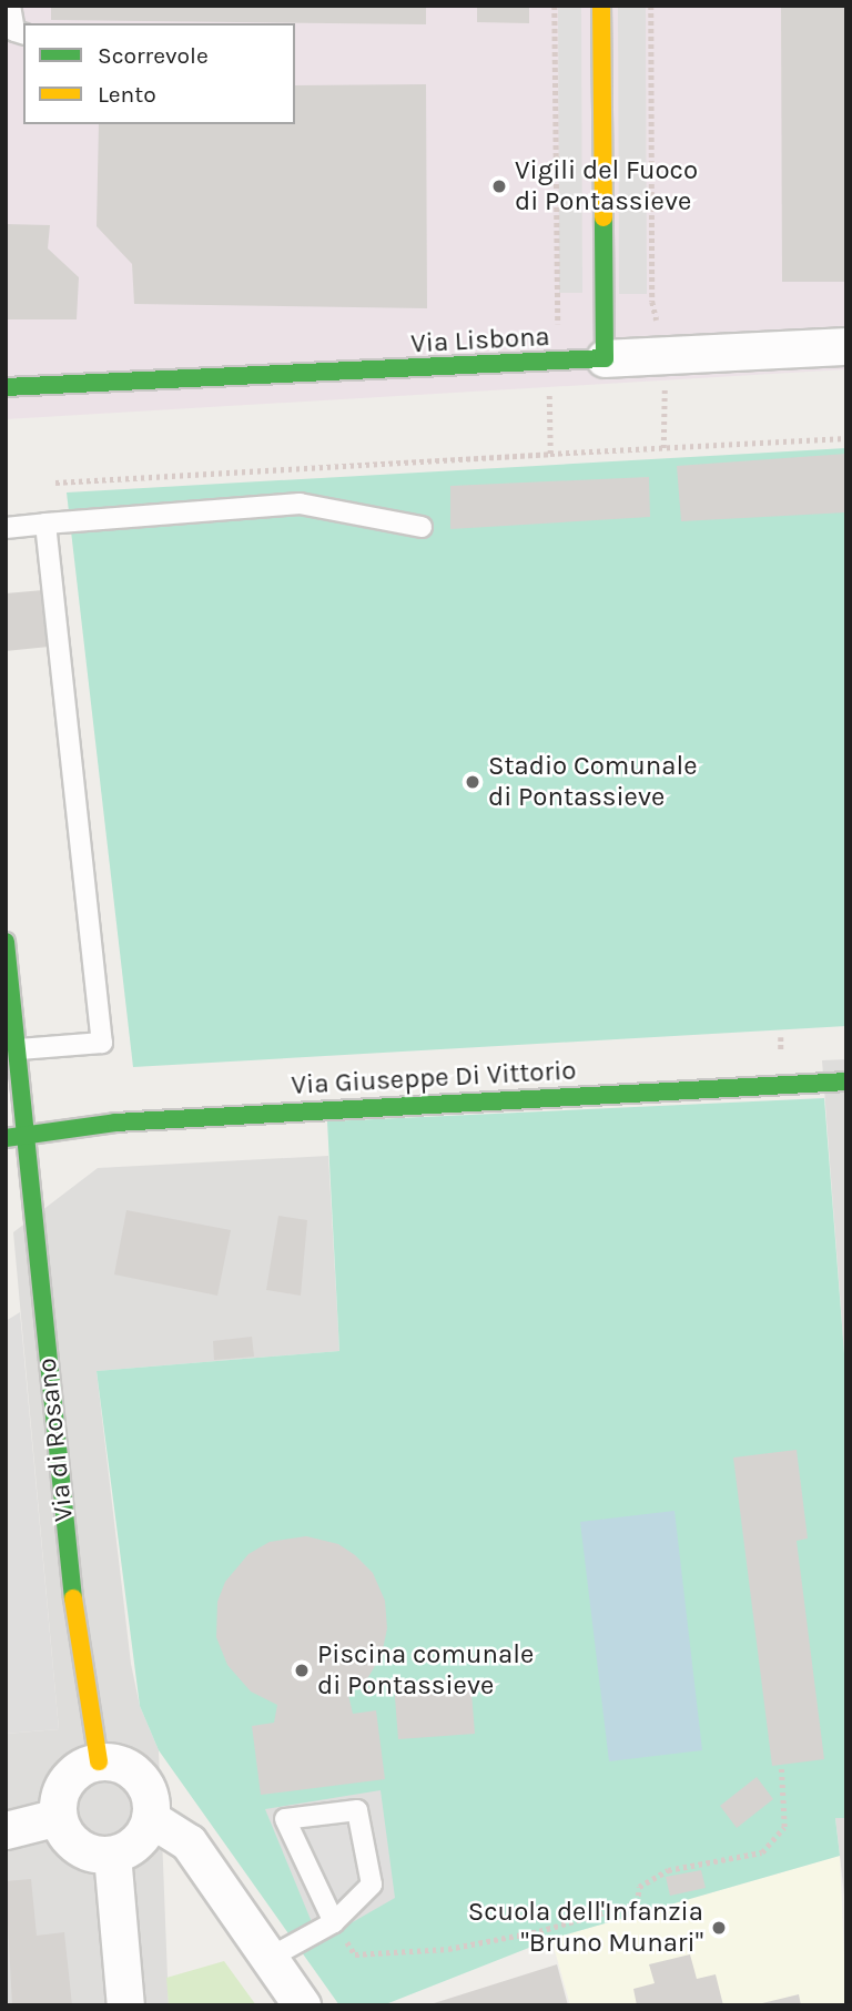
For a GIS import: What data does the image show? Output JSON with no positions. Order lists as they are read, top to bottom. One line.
{"streets":{"street":["Via Lisbona","Via Giuseppe Di Vittorio","Via di Rosano"]},"crossings":[["Via Giuseppe Di Vittorio","Via di Rosano"]],"places":["Vigili del Fuoco di Pontassieve","Stadio Comunale di Pontassieve","Piscina comunale di Pontassieve","Scuola dell'Infanzia \"Bruno Munari\""],"legend":["Scorrevole","Lento"]}
